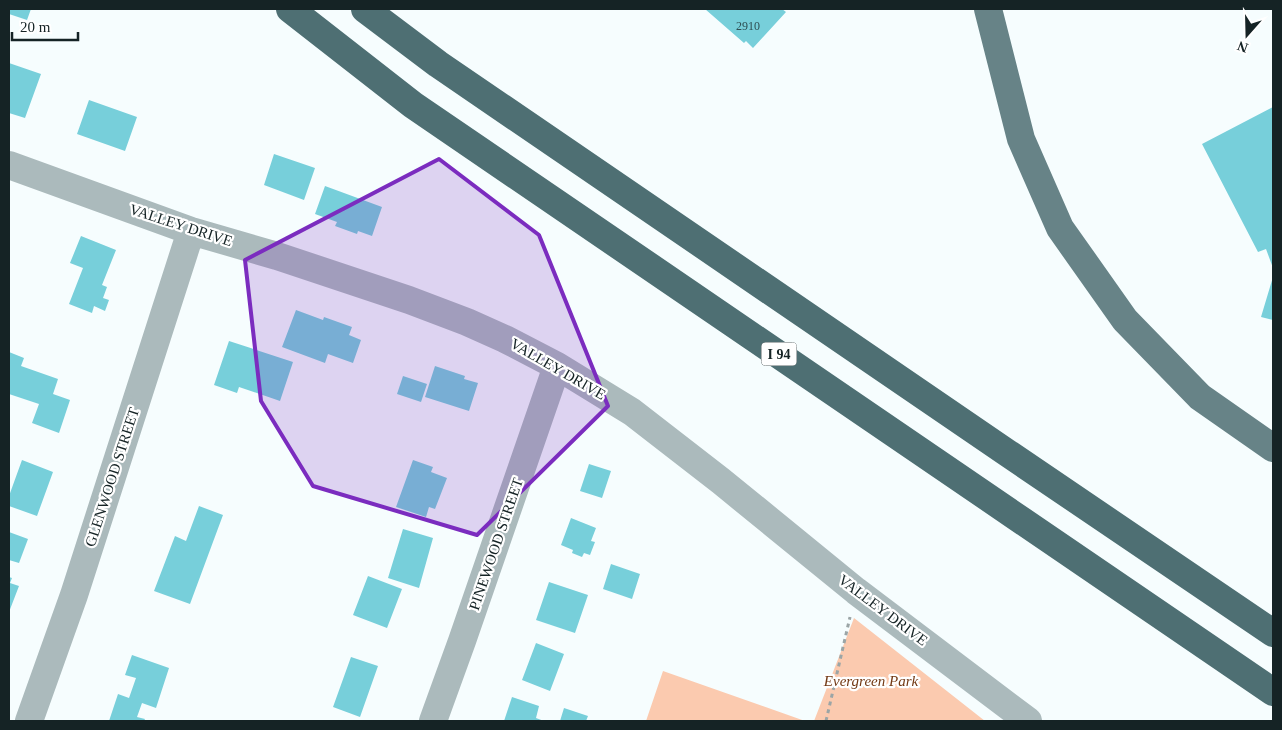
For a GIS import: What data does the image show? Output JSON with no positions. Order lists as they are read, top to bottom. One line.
{"streets":{"highway":["I 94"],"street":["VALLEY DRIVE","GLENWOOD STREET","PINEWOOD STREET"]},"crossings":[["VALLEY DRIVE","GLENWOOD STREET"],["VALLEY DRIVE","PINEWOOD STREET"]],"parks":["Evergreen Park"],"house_numbers":["2910"],"scale_bar":"20 m","north":"bottom"}
